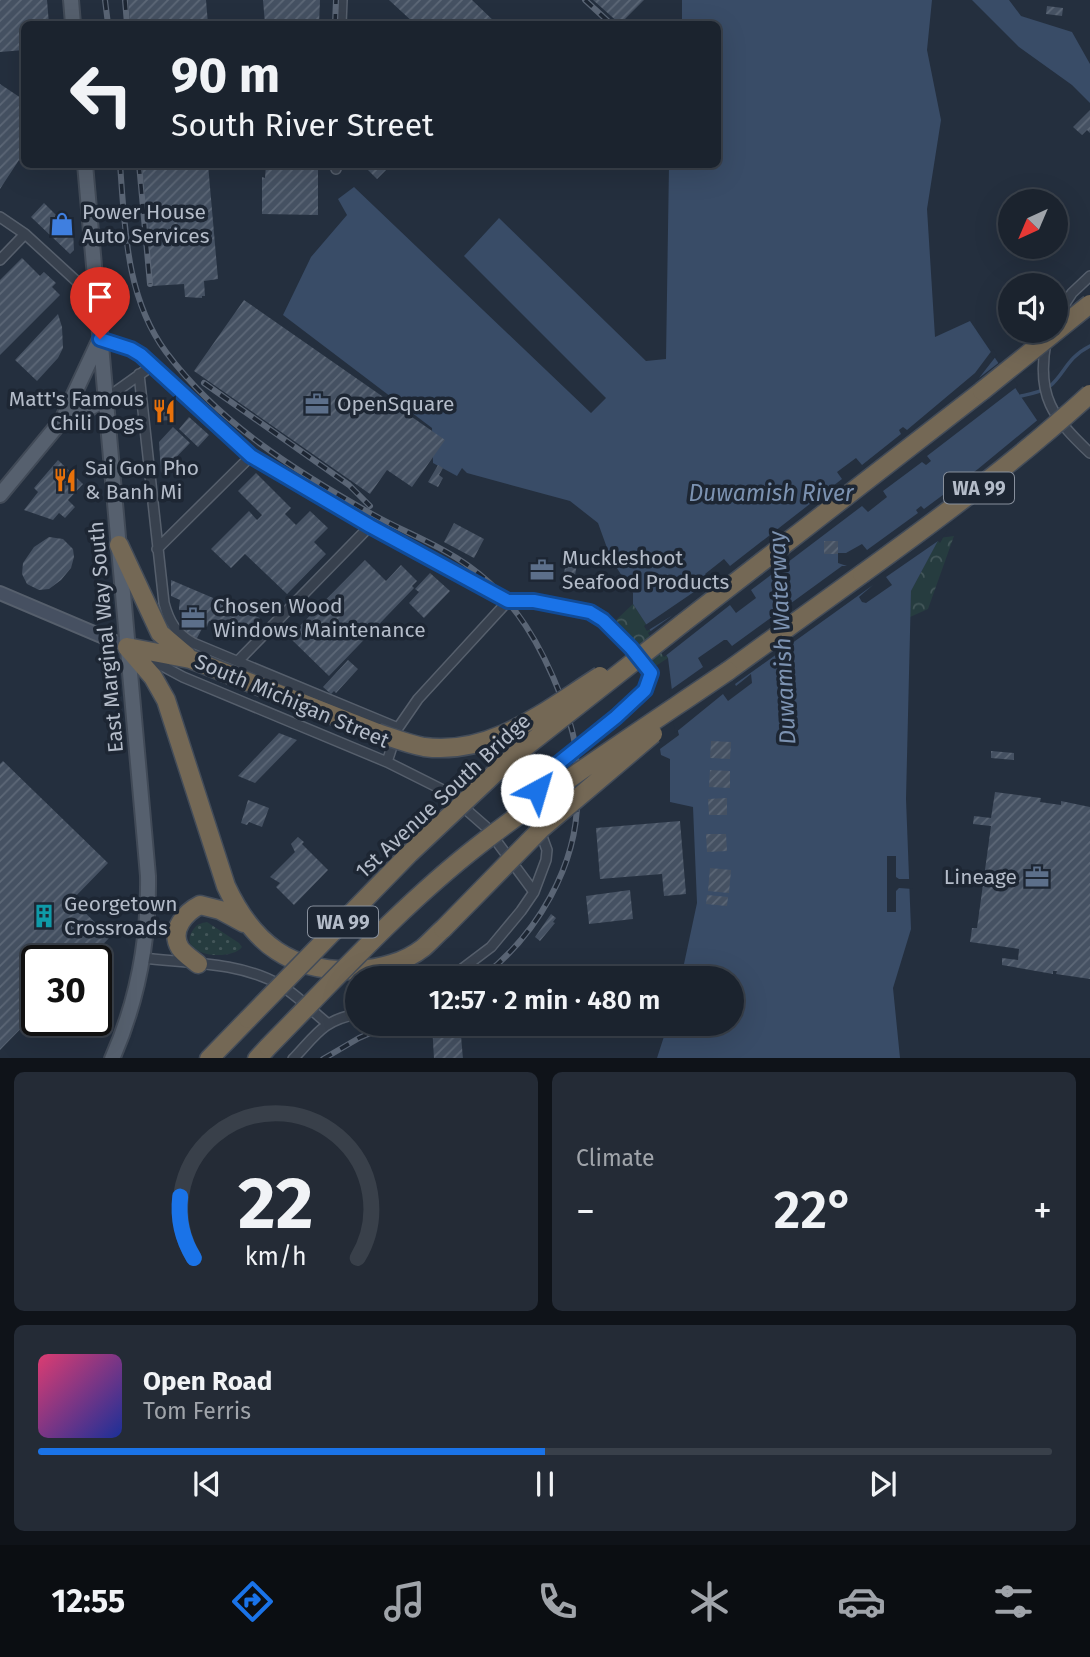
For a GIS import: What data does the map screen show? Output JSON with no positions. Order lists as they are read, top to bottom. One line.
{"streets":{"highway":["WA 99","1st Avenue South Bridge"],"main road":["East Marginal Way South","South Michigan Street"]},"crossings":[["East Marginal Way South","South Michigan Street"]],"water":["Duwamish River","Duwamish Waterway"],"places":{"shop":["Power House Auto Services"],"office":["OpenSquare","Muckleshoot Seafood Products","Chosen Wood Windows Maintenance","Lineage"],"restaurant":["Matt's Famous Chili Dogs","Sai Gon Pho & Banh Mi"],"building":["Georgetown Crossroads"]},"north":"bottom left","page":{"turn":["90 m","South River Street"],"limit":"30","trip":"12:57 · 2 min · 480 m","tile":"Climate","heat":["−","22°","+"],"song":["Open Road","Tom Ferris"],"tabs":"12:55","gauge":["22","km/h"]}}
